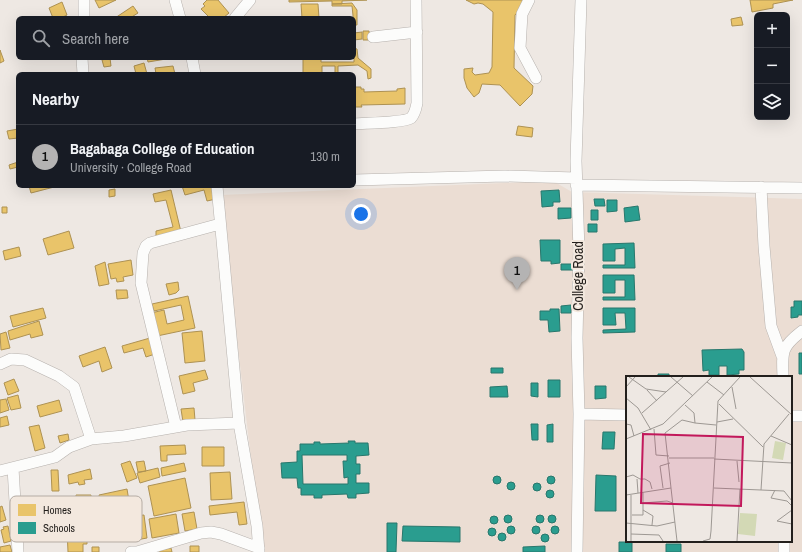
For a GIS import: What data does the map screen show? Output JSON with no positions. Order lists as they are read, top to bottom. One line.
{"streets":{"street":["College Road"]},"legend":["Homes","Schools"],"page":{"map_buttons":["+","−"],"search":"Search here","heading":"Nearby","list":[{"mark":"1","name":"Bagabaga College of Education","note":"University · College Road","value":"130 m"}],"pins":"1"}}
